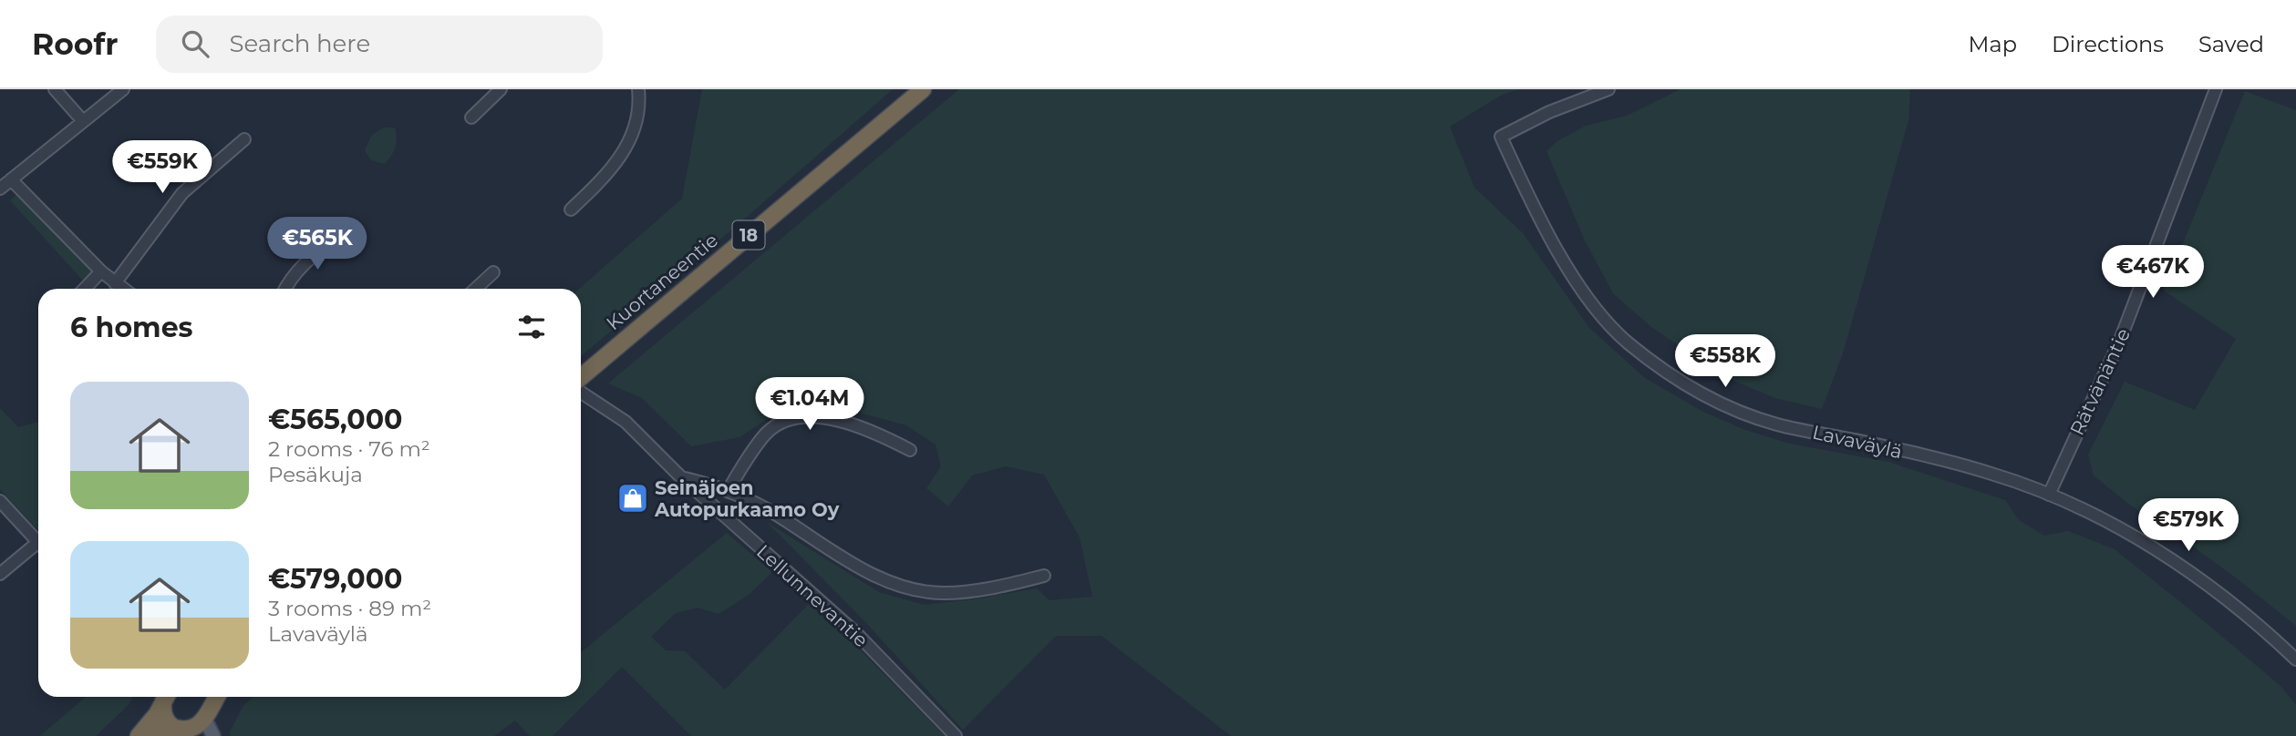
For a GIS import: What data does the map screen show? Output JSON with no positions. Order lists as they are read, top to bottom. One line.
{"streets":{"highway":["18","Kuortaneentie"],"street":["Rätvänäntie","Lavaväylä","Lellunnevantie"]},"crossings":[["Rätvänäntie","Lavaväylä"]],"places":{"shop":["Seinäjoen Autopurkaamo Oy"]},"page":{"header":"Roofr","search":"Search here","nav":["Map","Directions","Saved"],"price":["€559K","€565K","€467K","€558K","€1.04M","€579K"],"heading":"6 homes","list":[{"name":"€565,000","note":"2 rooms · 76 m² · Pesäkuja"},{"name":"€579,000","note":"3 rooms · 89 m² · Lavaväylä"}]}}
